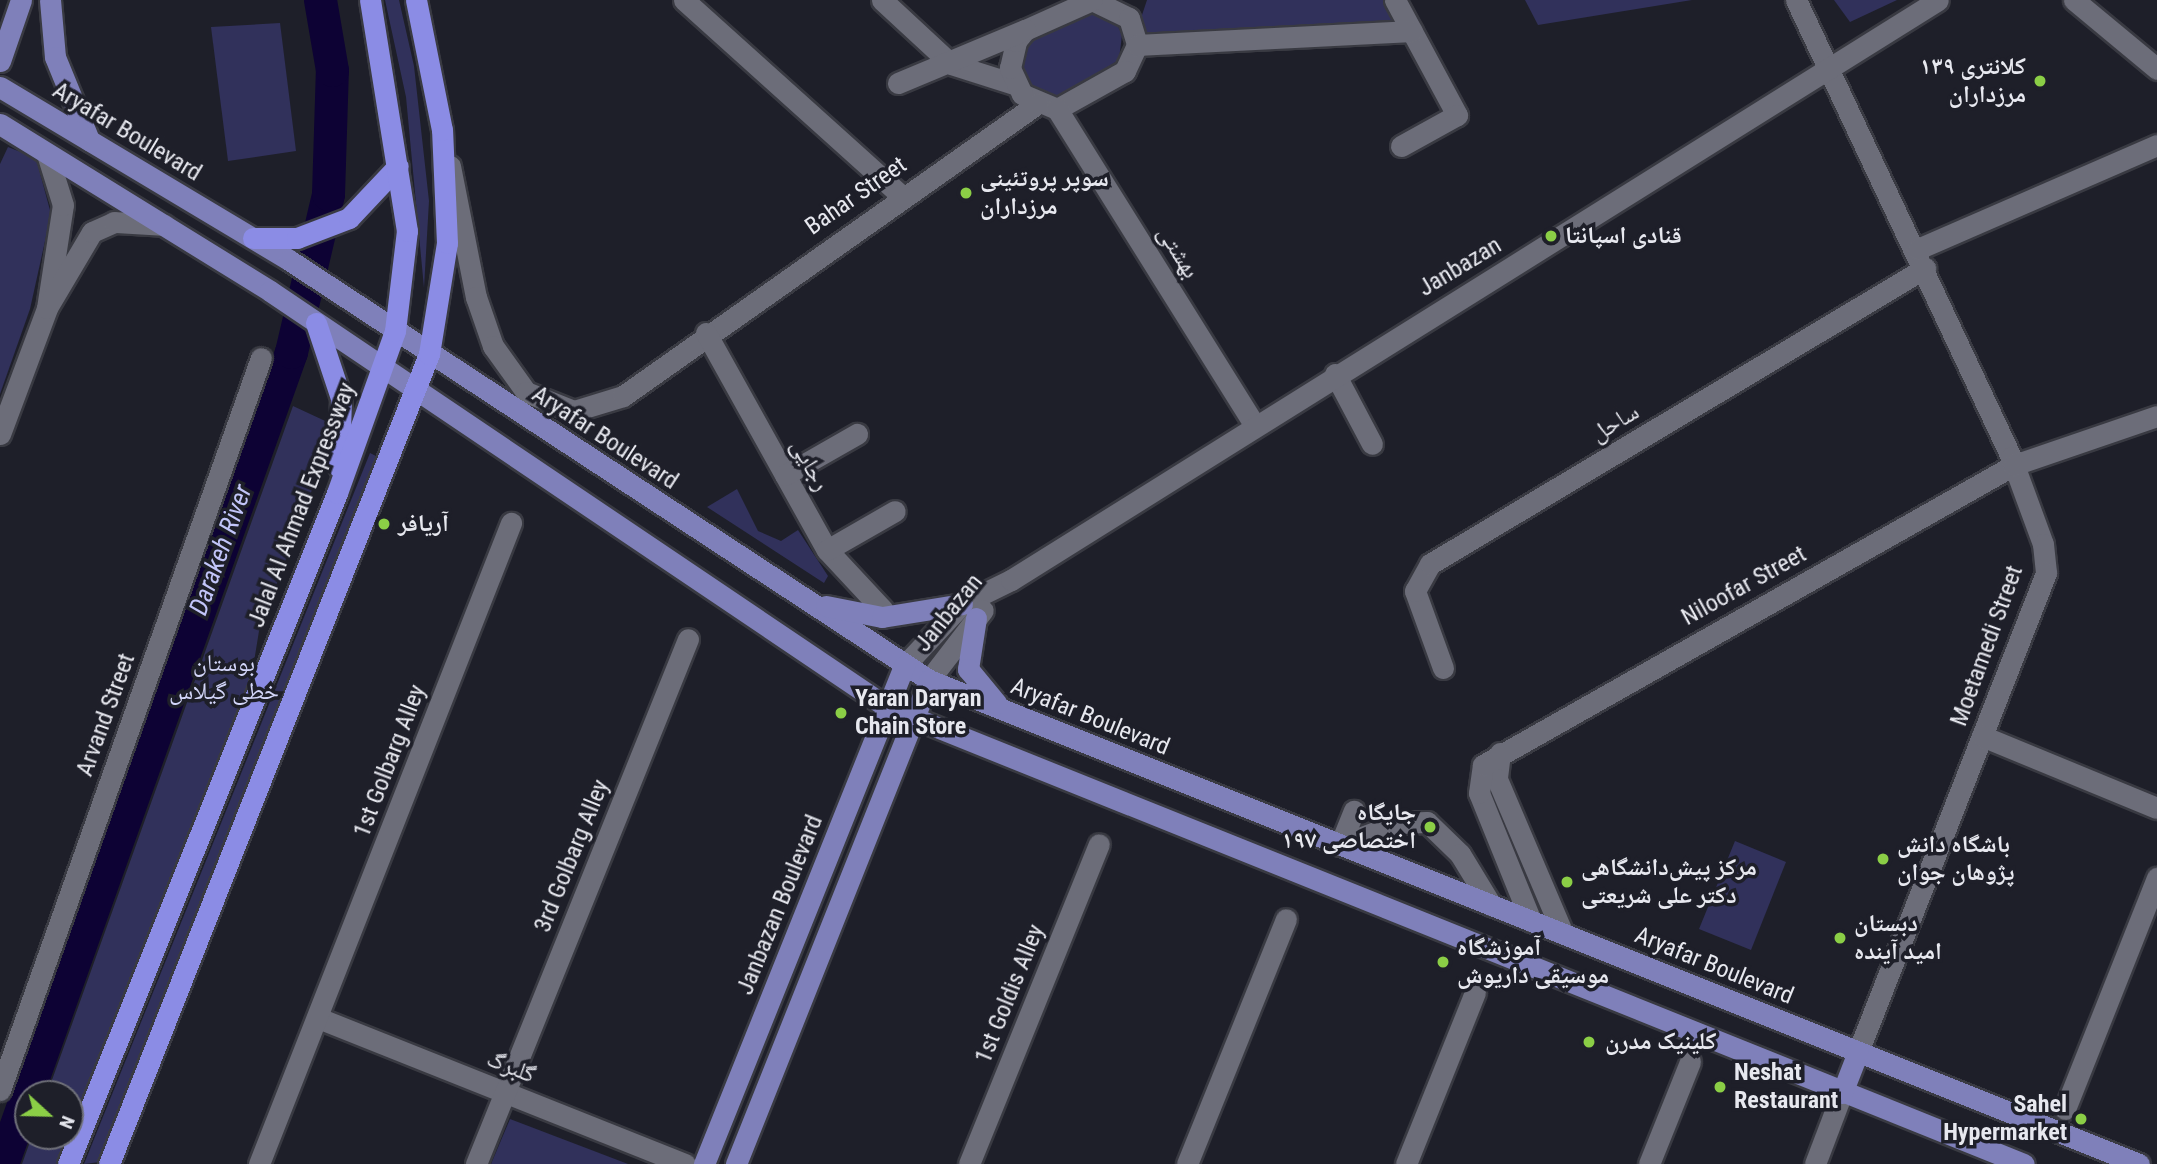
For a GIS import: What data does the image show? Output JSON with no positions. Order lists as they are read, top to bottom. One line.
{"streets":{"highway":["Jalal Al Ahmad Expressway"],"main road":["Aryafar Boulevard","Janbazan Boulevard"],"street":["Bahar Street","بهشتی","Janbazan","ساحل","رجایی","Niloofar Street","Moetamedi Street","Arvand Street","1st Golbarg Alley","3rd Golbarg Alley","1st Goldis Alley","گلبرگ"]},"crossings":[["Aryafar Boulevard","Janbazan"],["Aryafar Boulevard","Jalal Al Ahmad Expressway"],["Aryafar Boulevard","Moetamedi Street"],["Aryafar Boulevard","Janbazan Boulevard"],["Bahar Street","بهشتی"],["Bahar Street","رجایی"],["بهشتی","Janbazan"],["Janbazan","Moetamedi Street"],["Janbazan","Janbazan Boulevard"],["ساحل","Moetamedi Street"],["Niloofar Street","Moetamedi Street"],["1st Golbarg Alley","گلبرگ"],["3rd Golbarg Alley","گلبرگ"]],"water":["Darakeh River"],"parks":["بوستان خطی گیلاس"],"places":["کلانتری ۱۳۹ مرزداران","سوپر پروتئینی مرزداران","قنادی اسپانتا","آریافر","Yaran Daryan Chain Store","جایگاه اختصاصی ۱۹۷","باشگاه دانش پژوهان جوان","مرکز پیش‌دانشگاهی دکتر علی شریعتی","دبستان امید آینده","آموزشگاه موسیقی داریوش","کلینیک مدرن","Neshat Restaurant","Sahel Hypermarket"],"north":"right"}
